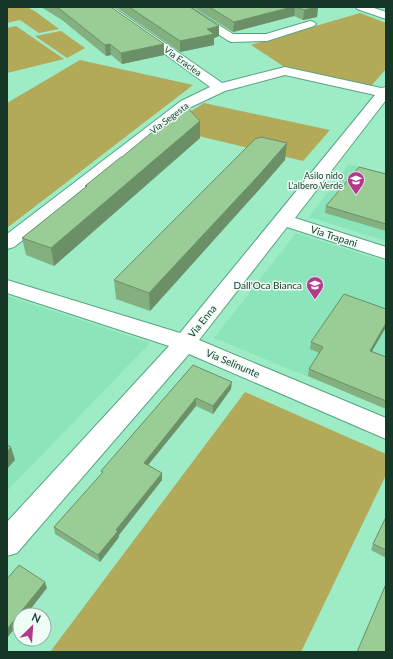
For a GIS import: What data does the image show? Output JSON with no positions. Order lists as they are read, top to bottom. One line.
{"streets":{"street":["Via Eraclea","Via Segesta","Via Trapani","Via Enna","Via Selinunte"]},"crossings":[["Via Eraclea","Via Segesta"],["Via Segesta","Via Enna"],["Via Trapani","Via Enna"],["Via Enna","Via Selinunte"]],"places":{"school or university":["Asilo nido L'albero Verde","Dall'Oca Bianca"]},"north":"top right"}
